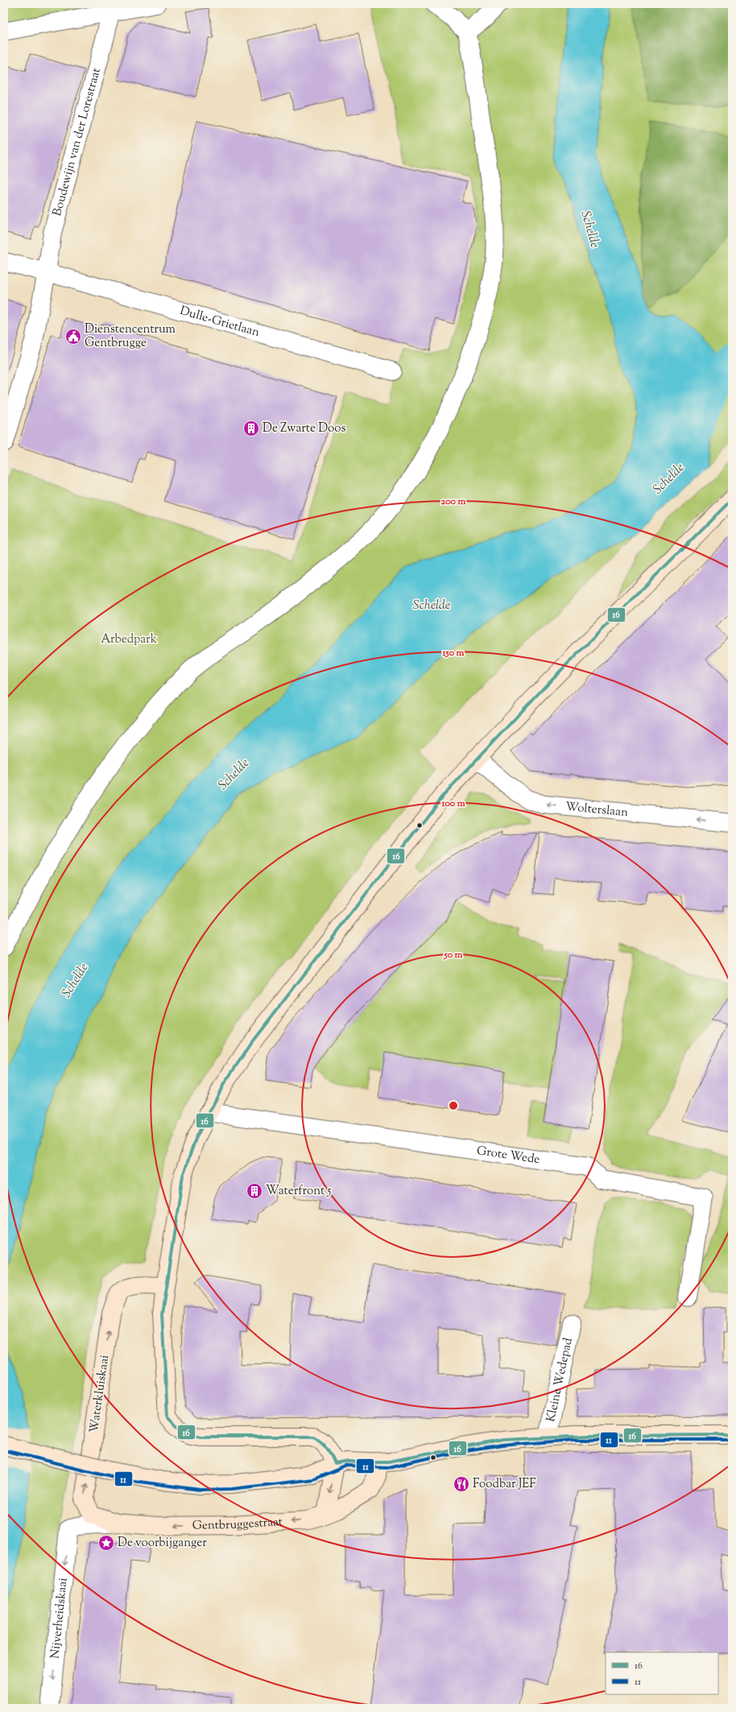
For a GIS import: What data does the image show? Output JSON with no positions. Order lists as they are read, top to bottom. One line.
{"streets":{"street":["Boudewijn van der Lorestraat","Dulle-Grietlaan","Wolterslaan","Grote Wede","Kleine Wedepad","Waterkluiskaai","Gentbruggestraat","Nijverheidskaai"]},"crossings":[["Boudewijn van der Lorestraat","Dulle-Grietlaan"],["Waterkluiskaai","Gentbruggestraat"],["Gentbruggestraat","Nijverheidskaai"]],"one_way":["Wolterslaan","Nijverheidskaai"],"water":["Schelde"],"parks":["Arbedpark"],"places":{"public building":["Dienstencentrum Gentbrugge"],"building":["De Zwarte Doos","Waterfront 5"],"restaurant":["Foodbar JEF"],"place":["De voorbijganger"]},"lines":["transit line 16","transit line 11"],"legend":["16","11"],"rings":["200 m","150 m","100 m","50 m"]}
